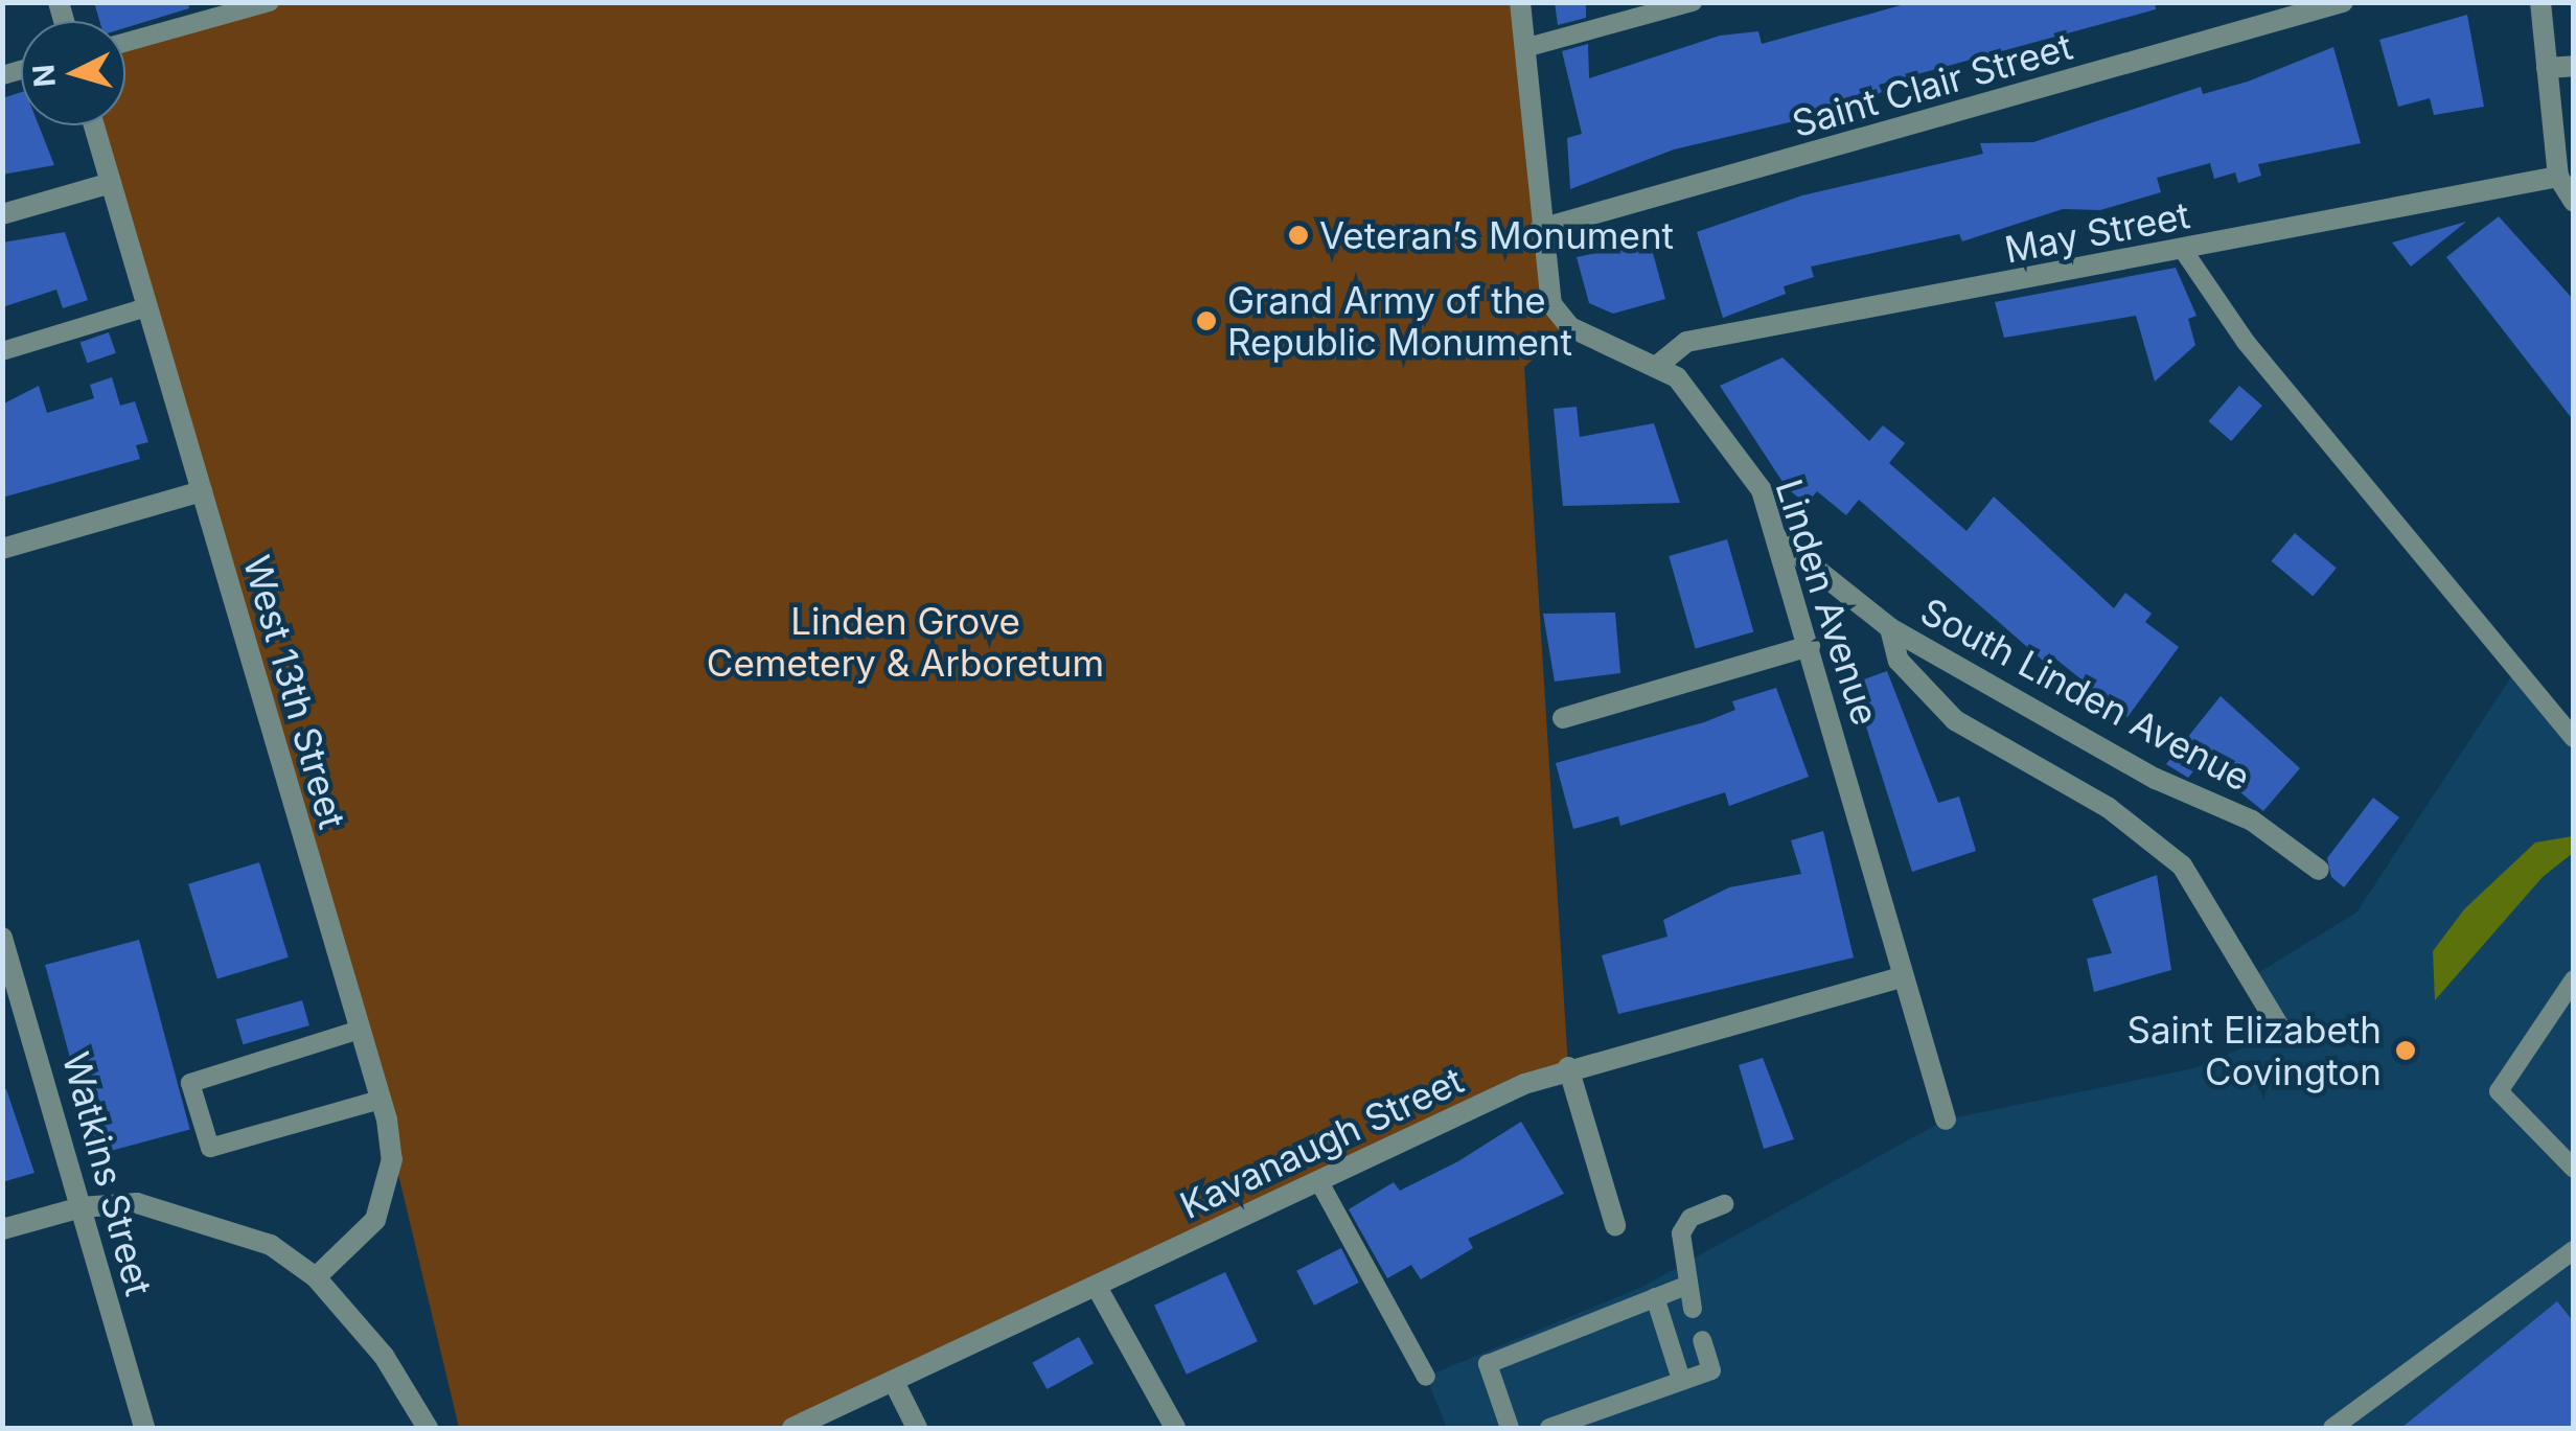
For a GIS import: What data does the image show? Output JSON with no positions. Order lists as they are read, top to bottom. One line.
{"streets":{"street":["Saint Clair Street","May Street","Linden Avenue","West 13th Street","South Linden Avenue","Kavanaugh Street","Watkins Street"]},"crossings":[["Saint Clair Street","Linden Avenue"],["May Street","Linden Avenue"],["Linden Avenue","South Linden Avenue"],["Linden Avenue","Kavanaugh Street"]],"parks":["Linden Grove Cemetery & Arboretum"],"places":["Veteran’s Monument","Grand Army of the Republic Monument","Saint Elizabeth Covington"],"north":"left"}
